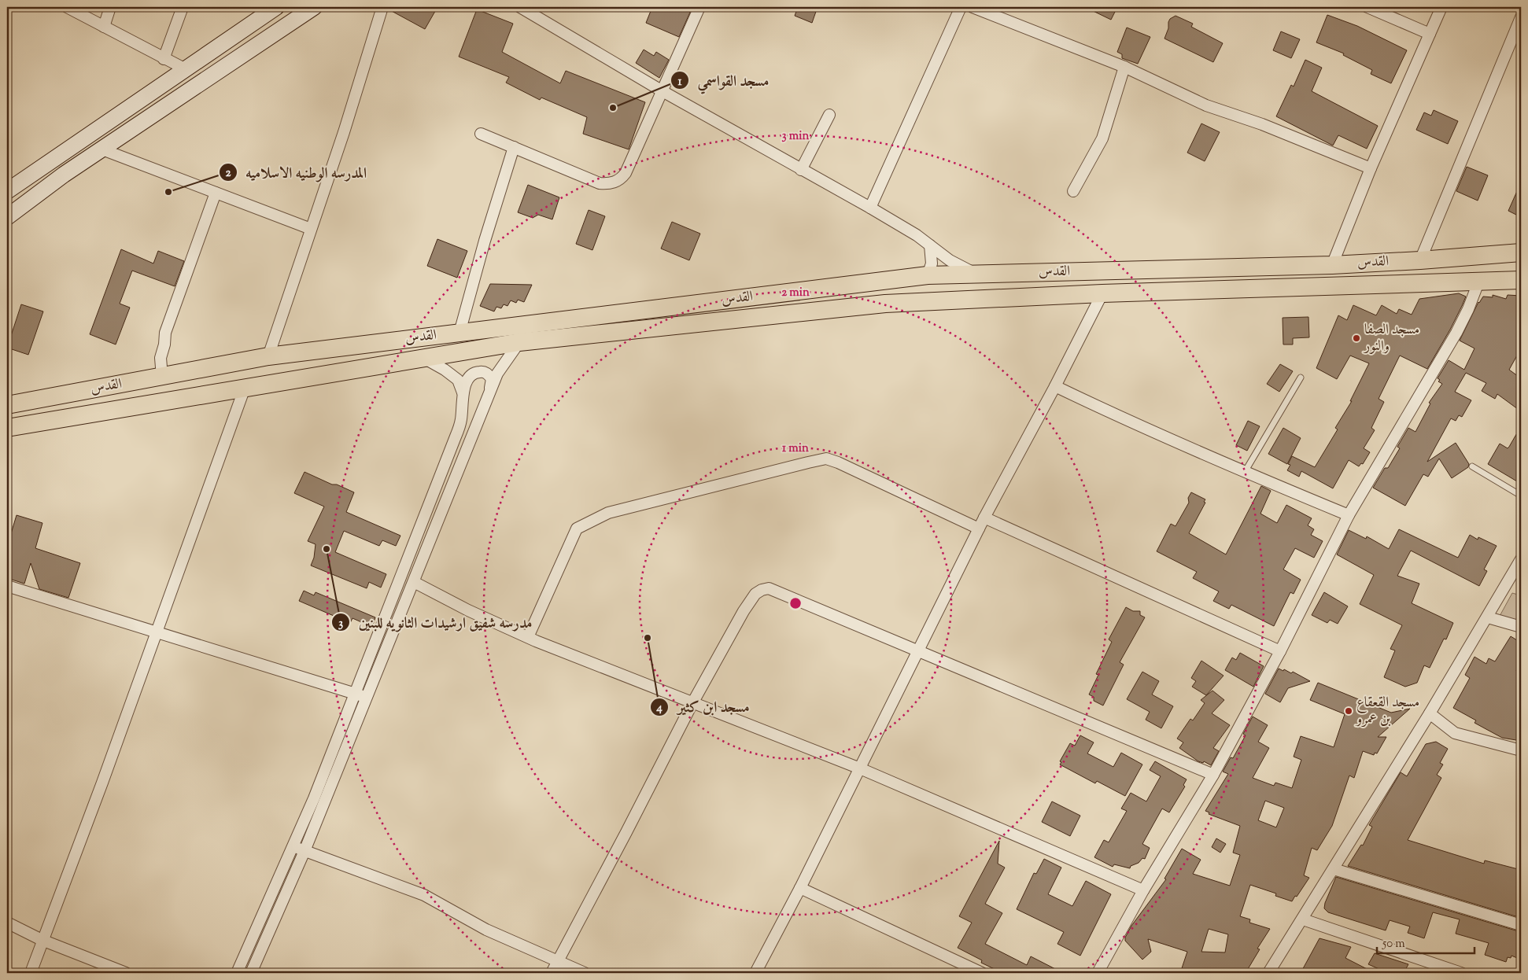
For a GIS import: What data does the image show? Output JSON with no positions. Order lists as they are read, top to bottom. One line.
{"streets":{"main road":["القدس"]},"places":["مسجد القواسمي","المدرسه الوطنيه الاسلاميه","مسجد الصفا والنور","مدرسه شفيق ارشيدات الثانويه للبنين","مسجد ابن كثير","مسجد القعقاع بن عمرو"],"scale_bar":"50 m","rings":["3 min","2 min","1 min"]}
